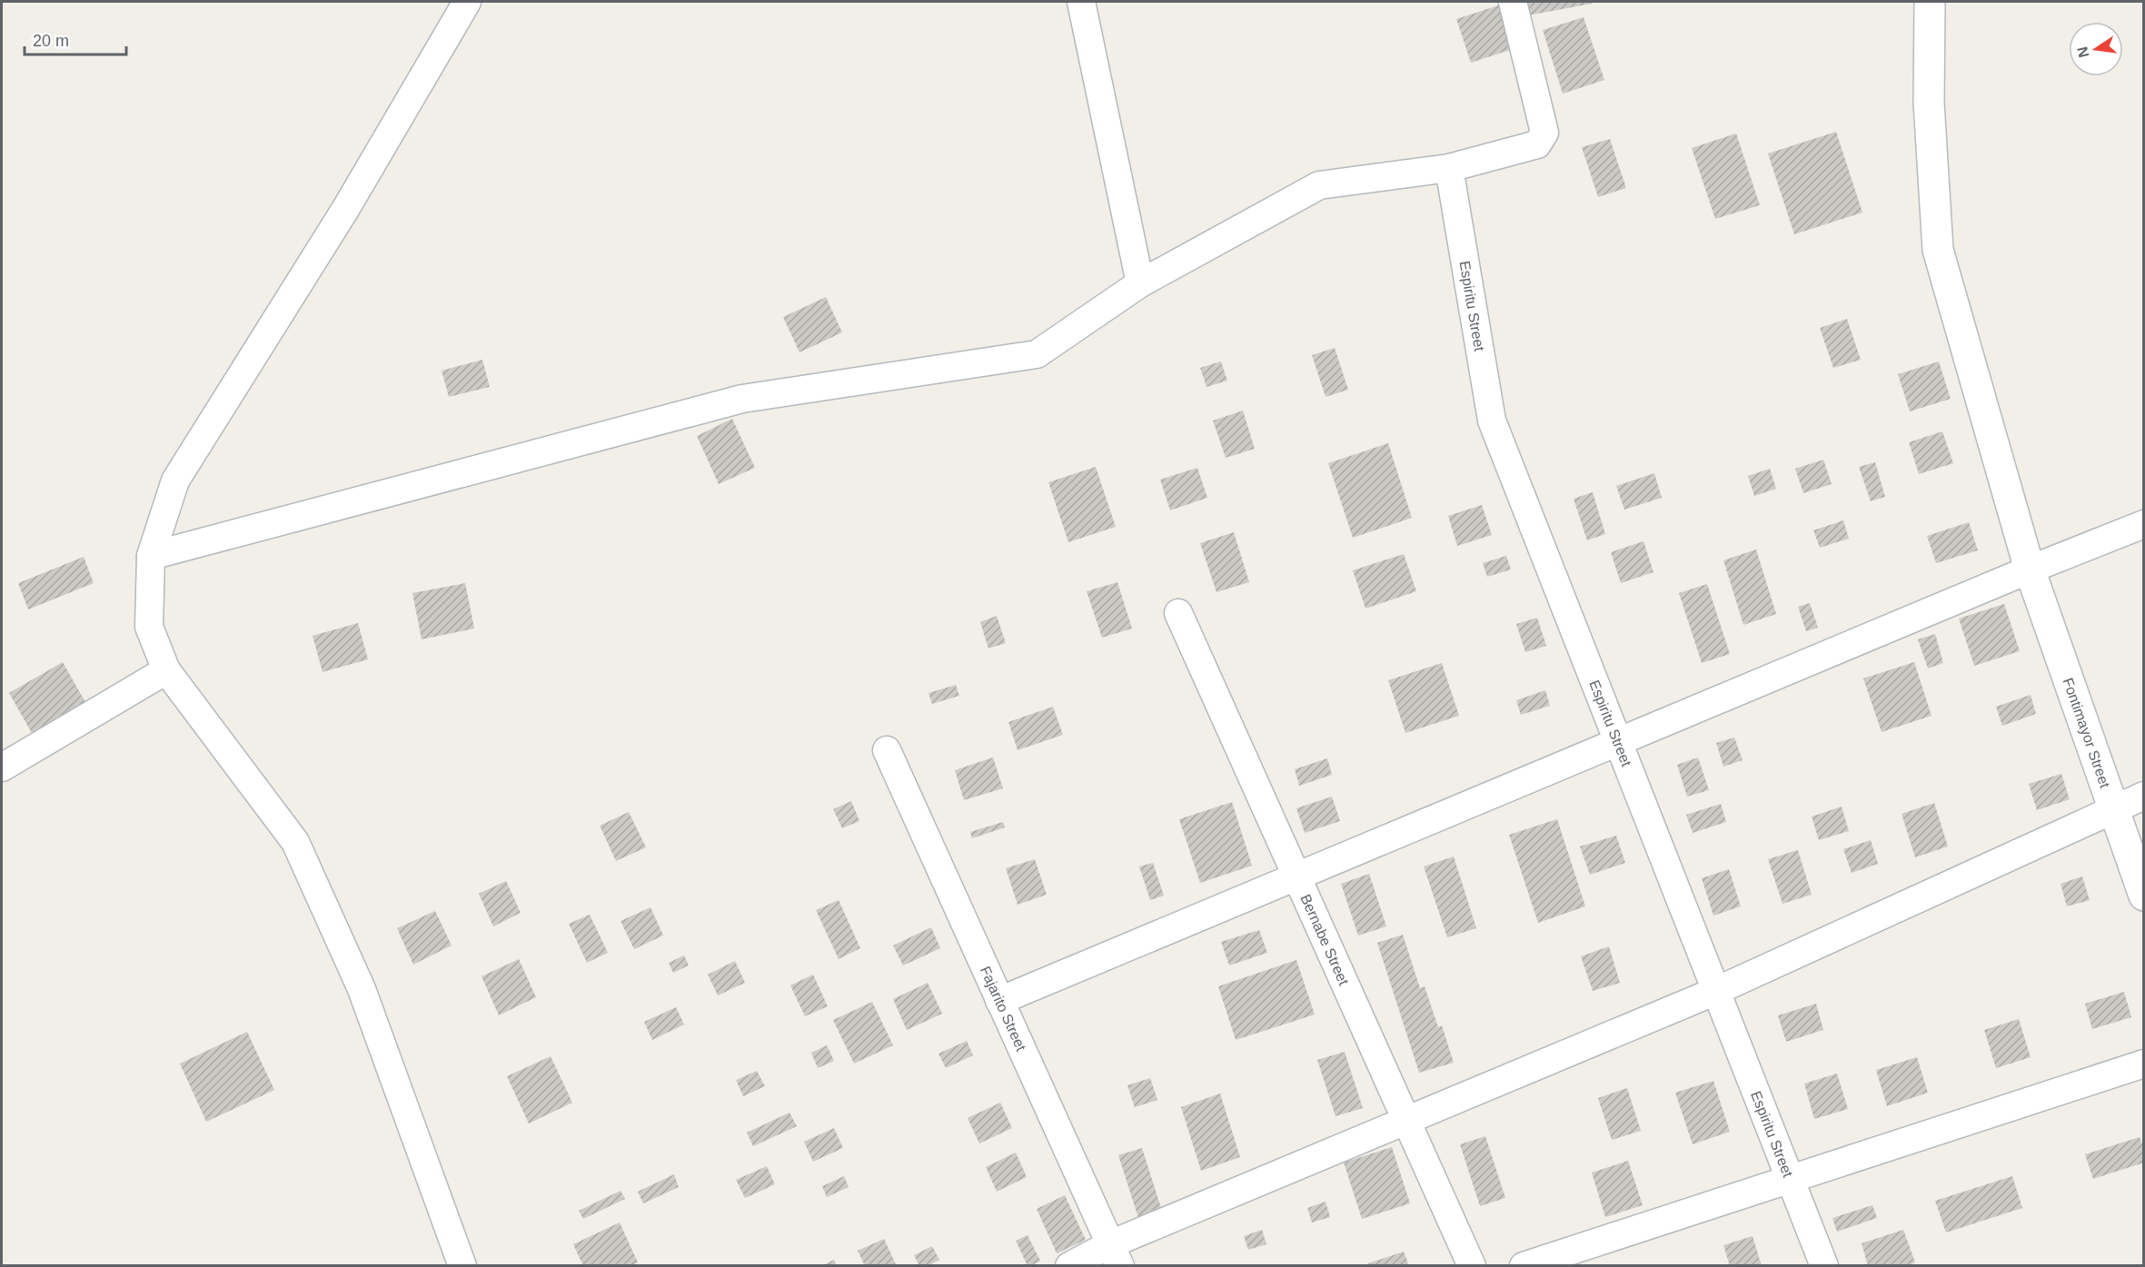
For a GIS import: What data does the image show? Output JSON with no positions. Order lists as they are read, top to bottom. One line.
{"streets":{"street":["Espiritu Street","Fontimayor Street","Bernabe Street","Fajarito Street"]},"scale_bar":"20 m","north":"left"}
